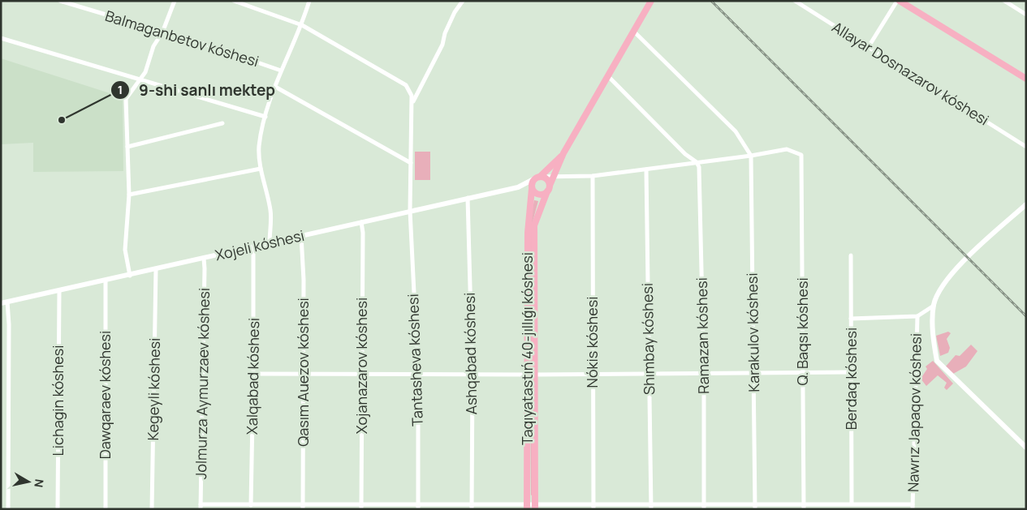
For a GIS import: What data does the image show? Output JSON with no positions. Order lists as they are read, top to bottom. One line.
{"streets":{"main road":["Taqıyatastıń 40-jıllıǵı kóshesi"],"street":["Balmaganbetov kóshesi","Allayar Dosnazarov kóshesi","Xojeli kóshesi","Q. Baqsı kóshesi","Karakulov kóshesi","Ramazan kóshesi","Shımbay kóshesi","Nókis kóshesi","Ashqabad kóshesi","Tantasheva kóshesi","Xojanazarov kóshesi","Qasım Auezov kóshesi","Xalqabad kóshesi","Berdaq kóshesi","Jolmurza Aymurzaev kóshesi","Kegeyli kóshesi","Dawqaraev kóshesi","Lichagin kóshesi","Nawrız Japaqov kóshesi"]},"crossings":[["Xojeli kóshesi","Ashqabad kóshesi"],["Xojeli kóshesi","Tantasheva kóshesi"],["Xojeli kóshesi","Xojanazarov kóshesi"],["Xojeli kóshesi","Qasım Auezov kóshesi"],["Xojeli kóshesi","Xalqabad kóshesi"],["Xojeli kóshesi","Jolmurza Aymurzaev kóshesi"],["Xojeli kóshesi","Kegeyli kóshesi"],["Xojeli kóshesi","Dawqaraev kóshesi"],["Xojeli kóshesi","Lichagin kóshesi"],["Q. Baqsı kóshesi","Karakulov kóshesi"]],"places":["9-shi sanlı mektep"],"north":"right"}
